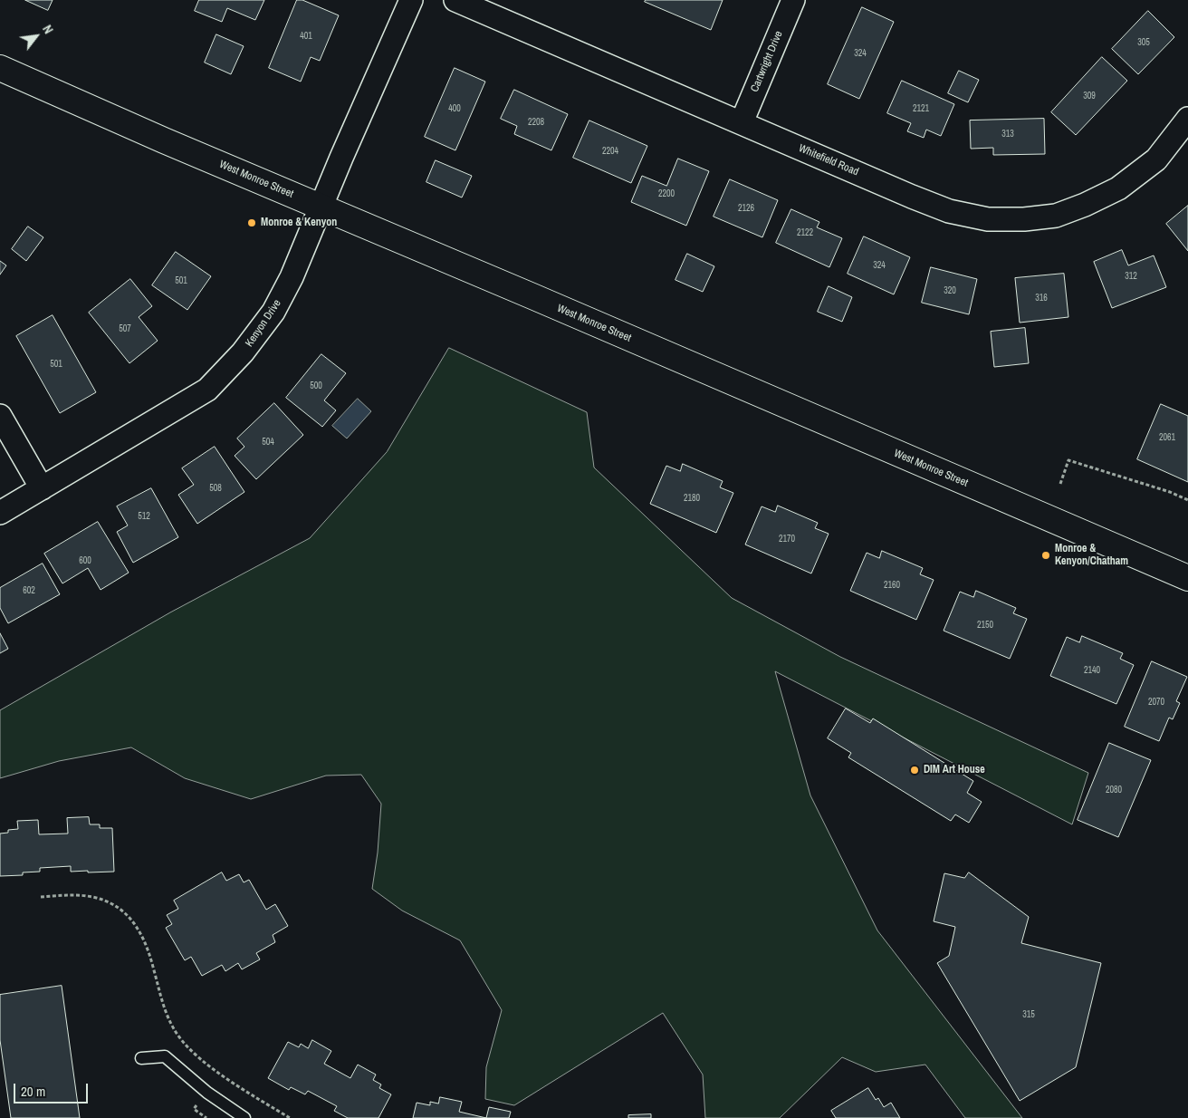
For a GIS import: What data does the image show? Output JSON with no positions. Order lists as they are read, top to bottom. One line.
{"streets":{"street":["Cartwright Drive","Whitefield Road","West Monroe Street","Kenyon Drive"]},"crossings":[["Cartwright Drive","Whitefield Road"],["West Monroe Street","Kenyon Drive"]],"places":["Monroe & Kenyon","Monroe & Kenyon/Chatham","DIM Art House"],"house_numbers":["401","305","324","309","400","2121","2208","313","2204","2200","2126","2122","324","312","501","320","316","507","501","500","2061","504","508","2180","512","2170","600","2160","602","2150","2140","2070","2080","315"],"scale_bar":"20 m","north":"top right"}
